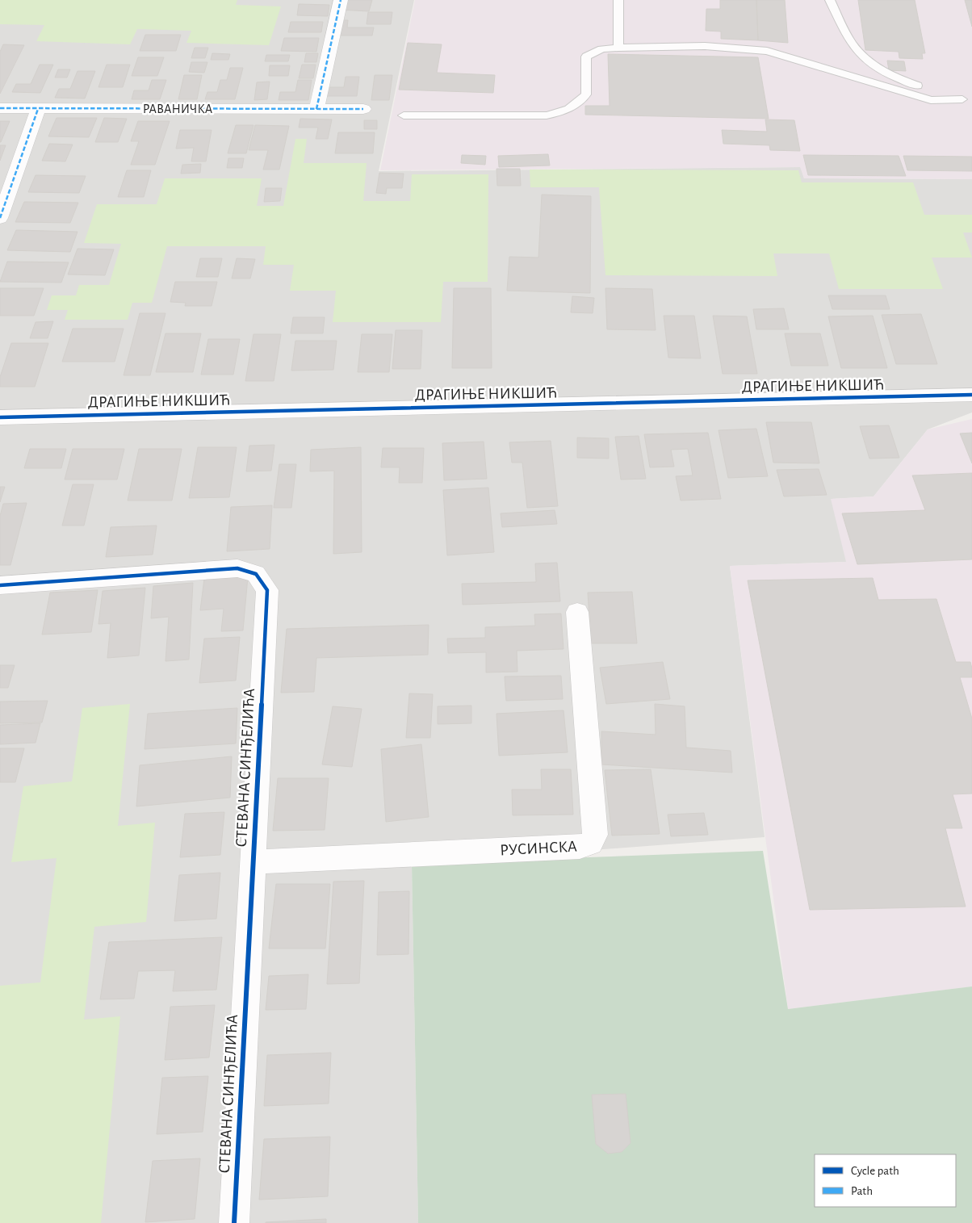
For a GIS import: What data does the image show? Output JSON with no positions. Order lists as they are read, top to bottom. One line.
{"streets":{"street":["РАВАНИЧКА","ДРАГИЊЕ НИКШИЋ","СТЕВАНА СИНЂЕЛИЋА","РУСИНСКА"]},"crossings":[["СТЕВАНА СИНЂЕЛИЋА","РУСИНСКА"]],"legend":["Cycle path","Path"]}
